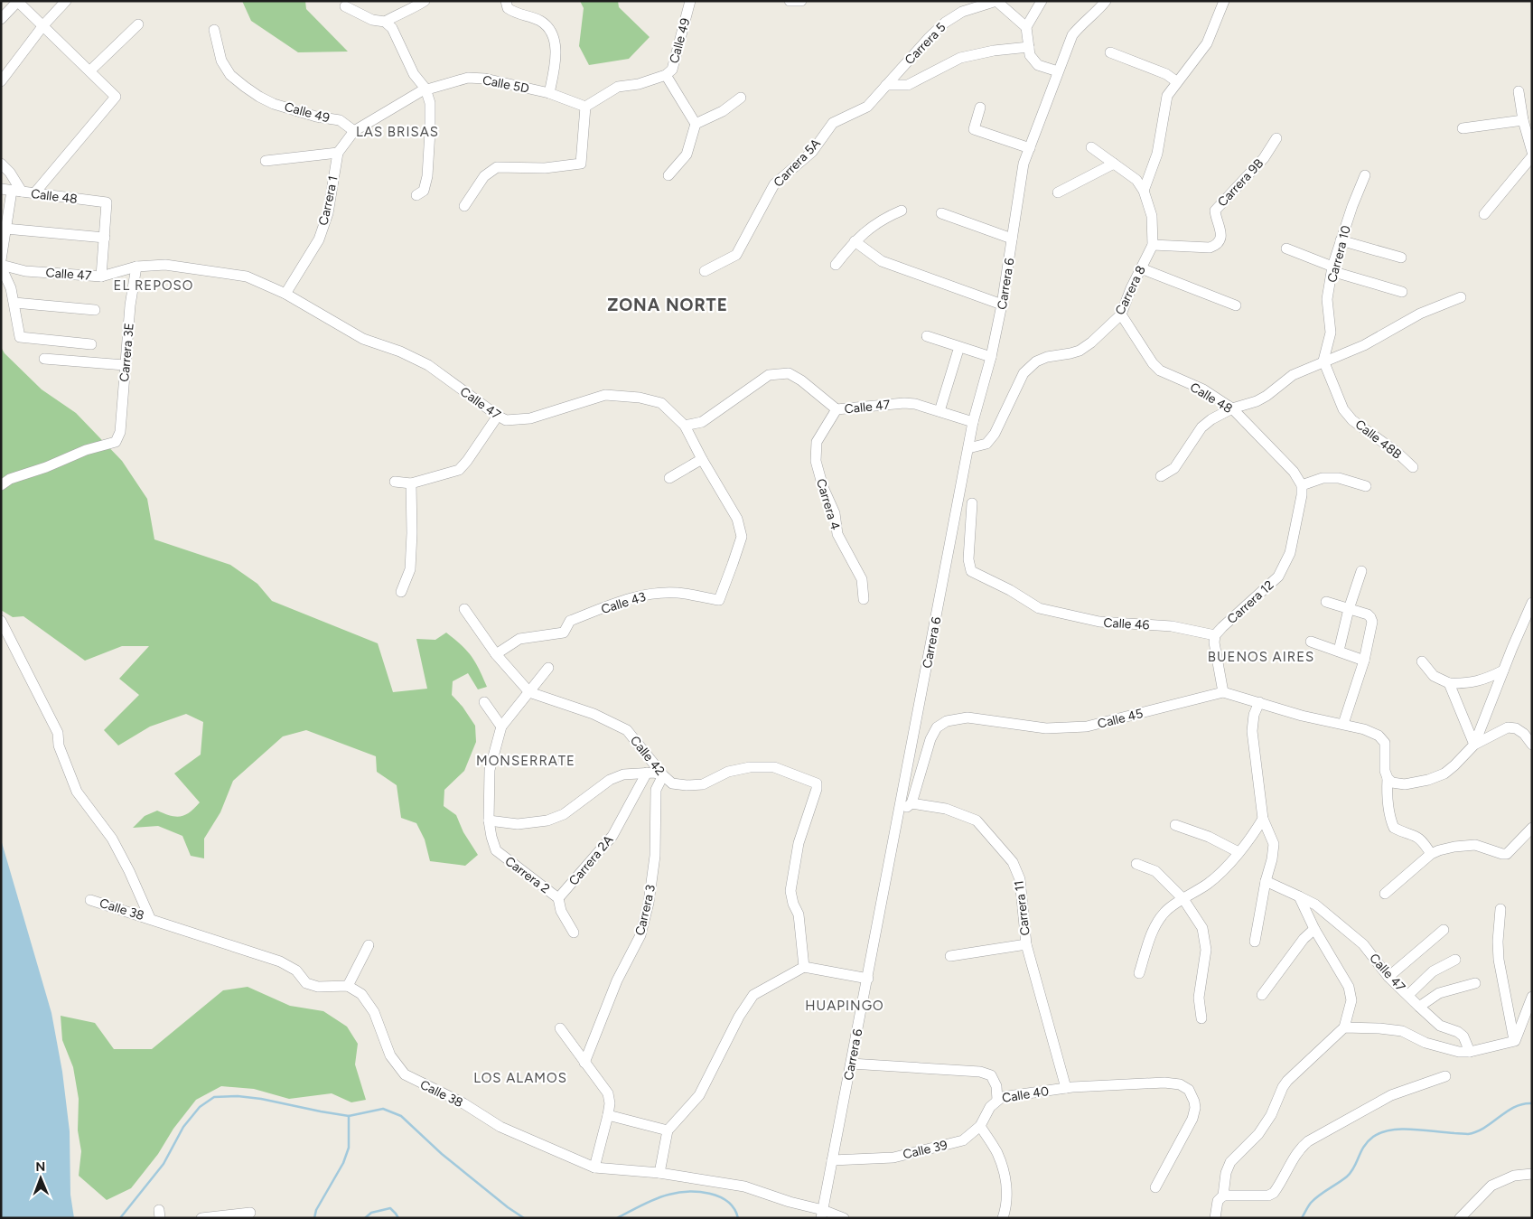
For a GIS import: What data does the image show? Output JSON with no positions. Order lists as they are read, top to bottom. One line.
{"streets":{"street":["Calle 49","Carrera 5","Calle 5D","Carrera 5A","Carrera 9B","Calle 48","Carrera 1","Carrera 10","Calle 47","Carrera 6","Carrera 8","Carrera 3E","Calle 48B","Carrera 4","Carrera 12","Calle 43","Calle 46","Calle 45","Calle 42","Carrera 2A","Carrera 2","Carrera 11","Calle 38","Carrera 3","Calle 40","Calle 39"]},"crossings":[["Calle 49","Carrera 1"],["Carrera 5","Carrera 5A"],["Carrera 9B","Carrera 8"],["Calle 48","Carrera 8"],["Calle 48","Carrera 12"],["Carrera 1","Calle 47"],["Carrera 10","Calle 48B"],["Calle 47","Carrera 6"],["Calle 47","Carrera 3E"],["Calle 47","Carrera 4"],["Carrera 6","Carrera 8"],["Carrera 6","Calle 38"],["Carrera 6","Calle 40"],["Carrera 6","Calle 39"],["Carrera 12","Calle 46"],["Calle 43","Calle 42"],["Calle 45","Carrera 11"],["Calle 42","Carrera 2"],["Calle 42","Carrera 3"],["Carrera 2A","Carrera 2"],["Carrera 11","Calle 40"],["Calle 40","Calle 39"]],"districts":["LAS BRISAS","EL REPOSO","ZONA NORTE","BUENOS AIRES","MONSERRATE","HUAPINGO","LOS ALAMOS"],"north":"top"}
